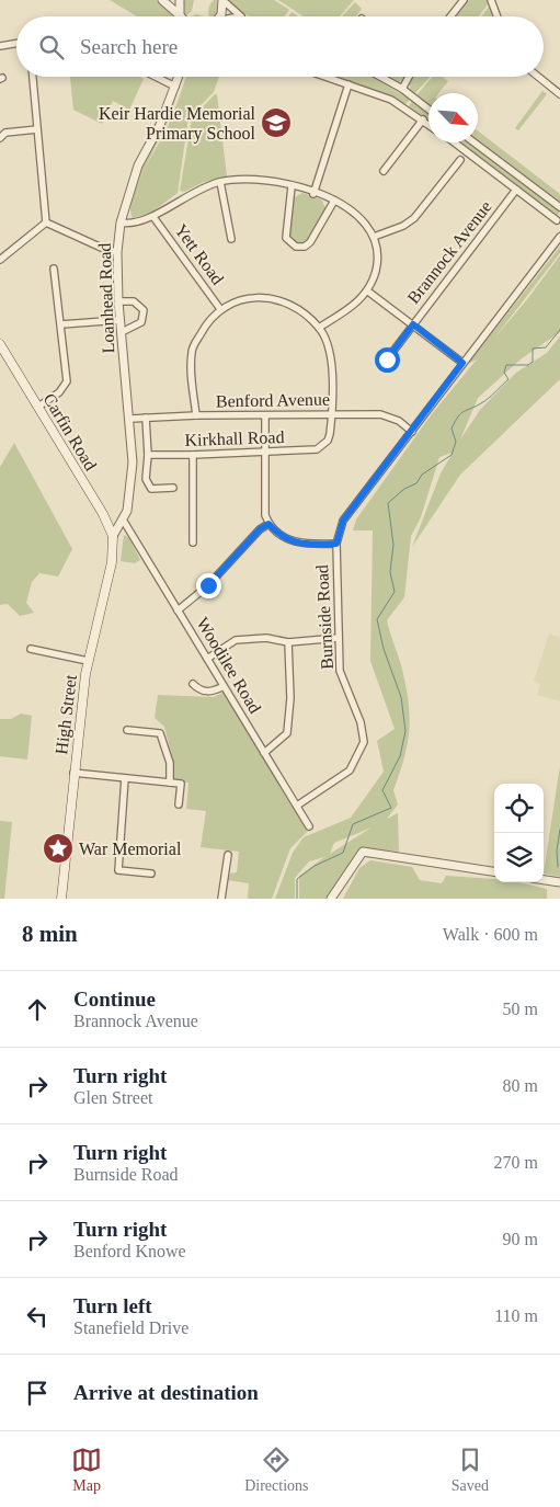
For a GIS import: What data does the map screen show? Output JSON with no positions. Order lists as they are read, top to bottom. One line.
{"streets":{"main road":["Carfin Road","High Street"],"street":["Brannock Avenue","Yett Road","Loanhead Road","Benford Avenue","Kirkhall Road","Burnside Road","Woodilee Road"]},"crossings":[["Yett Road","Benford Avenue"],["Yett Road","Kirkhall Road"],["Loanhead Road","Benford Avenue"],["Loanhead Road","Carfin Road"],["Loanhead Road","Woodilee Road"],["Loanhead Road","High Street"],["Benford Avenue","Kirkhall Road"],["Benford Avenue","Burnside Road"],["Carfin Road","High Street"],["Burnside Road","Woodilee Road"]],"places":{"school or university":["Keir Hardie Memorial Primary School"],"place":["War Memorial"]},"north":"bottom right","page":{"search":"Search here","heading":["8 min","Walk · 600 m"],"list":[["Continue","Brannock Avenue","50 m"],["Turn right","Glen Street","80 m"],["Turn right","Burnside Road","270 m"],["Turn right","Benford Knowe","90 m"],["Turn left","Stanefield Drive","110 m"],"Arrive at destination"],"nav":["Map","Directions","Saved"]}}
